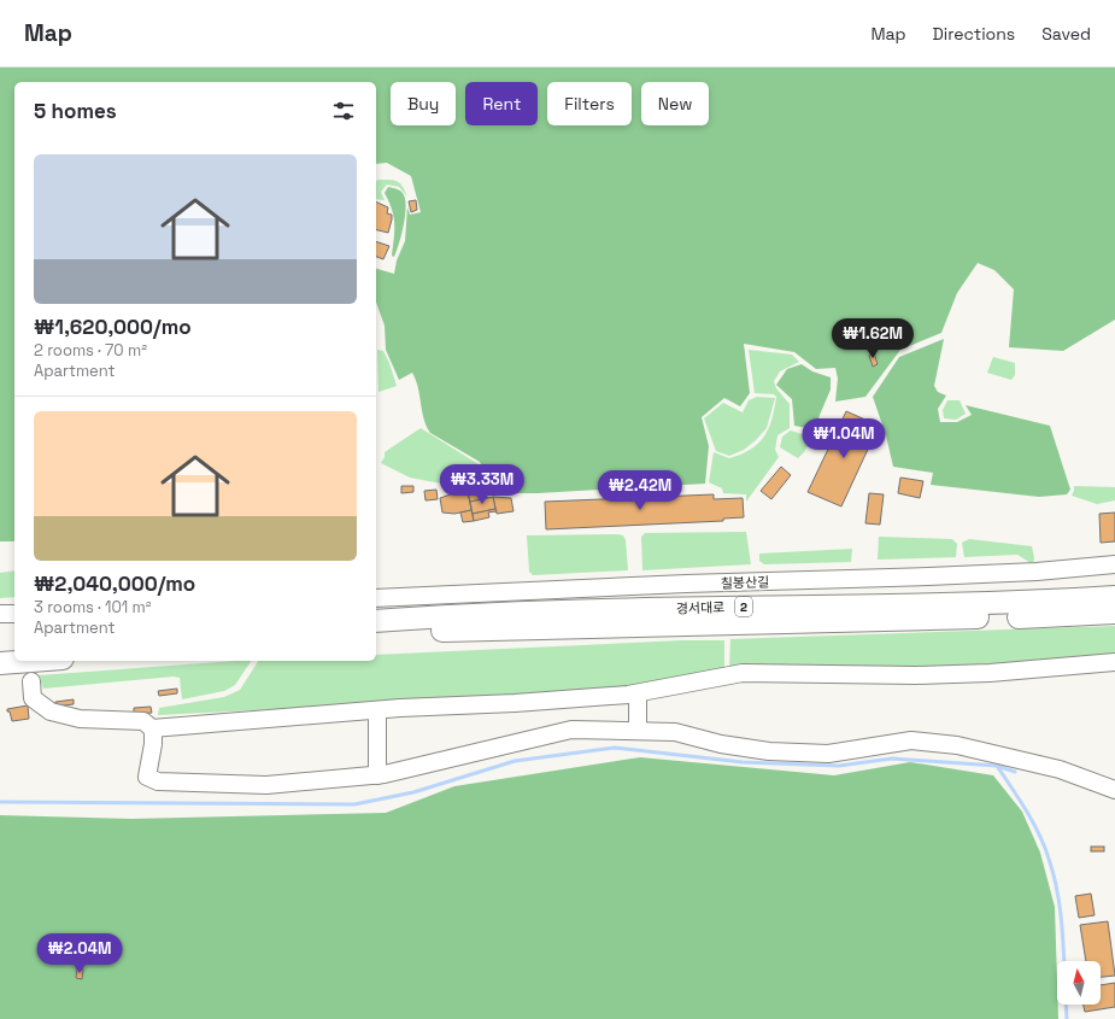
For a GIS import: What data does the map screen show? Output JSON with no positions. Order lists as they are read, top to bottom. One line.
{"streets":{"main road":["2","경서대로"],"street":["칠봉산길"]},"north":"top","page":{"header":"Map","nav":["Map","Directions","Saved"],"chip":["Buy","Rent","Filters","New"],"heading":"5 homes","list":[{"name":"₩1,620,000/mo","note":"2 rooms · 70 m² · Apartment"},{"name":"₩2,040,000/mo","note":"3 rooms · 101 m² · Apartment"}],"price":["₩1.62M","₩1.04M","₩3.33M","₩2.42M","₩2.04M"]}}
